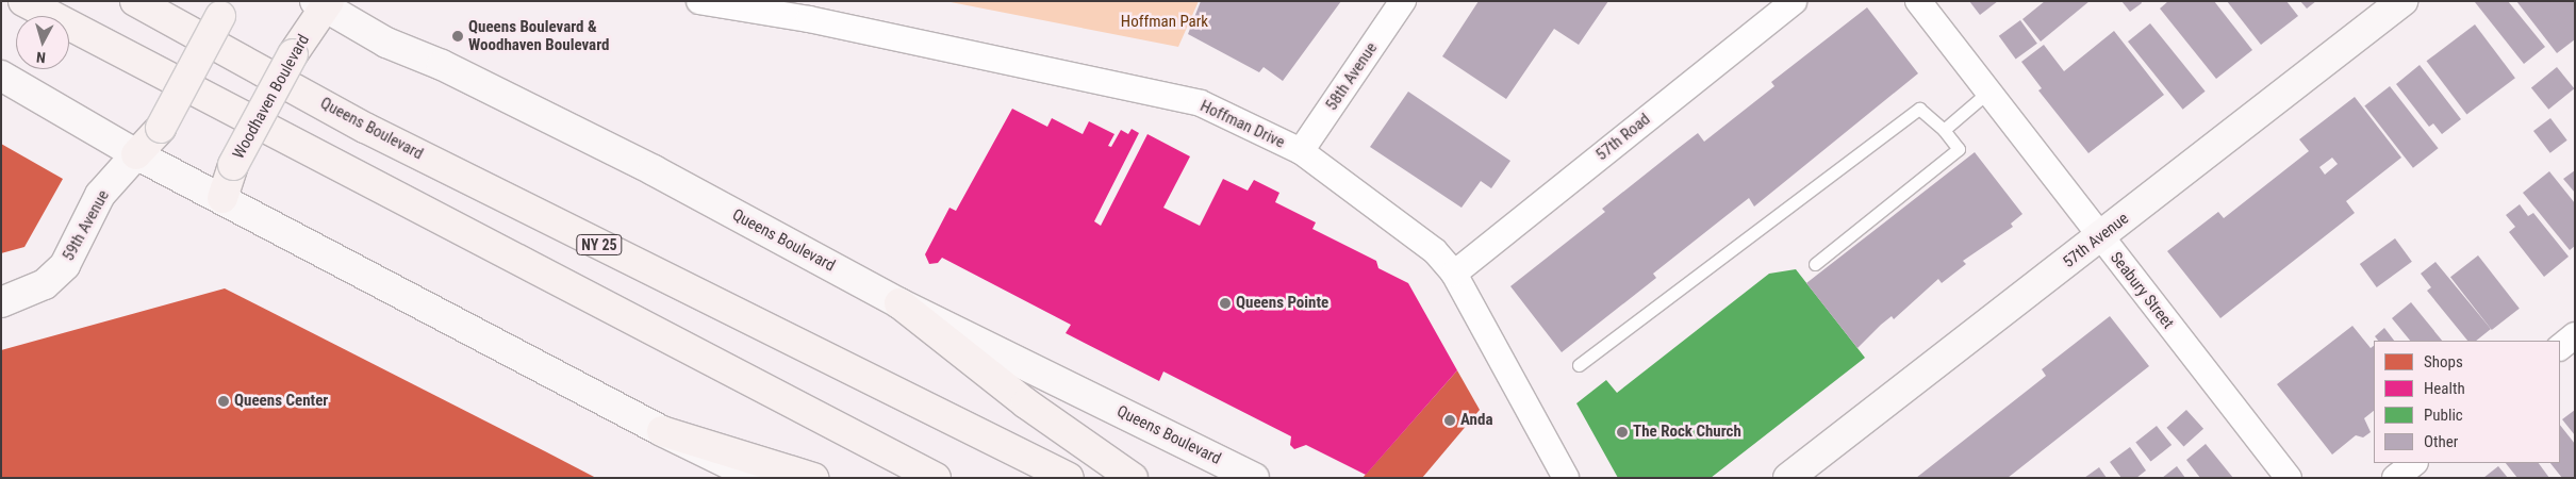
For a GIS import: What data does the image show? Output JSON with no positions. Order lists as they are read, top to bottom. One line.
{"streets":{"main road":["Woodhaven Boulevard","Queens Boulevard","NY 25"],"street":["58th Avenue","Hoffman Drive","57th Road","59th Avenue","57th Avenue","Seabury Street"]},"crossings":[["58th Avenue","Hoffman Drive"],["Woodhaven Boulevard","Queens Boulevard"],["Hoffman Drive","57th Road"],["57th Avenue","Seabury Street"]],"parks":["Hoffman Park"],"places":["Queens Boulevard & Woodhaven Boulevard","Queens Pointe","Queens Center","Anda","The Rock Church"],"legend":["Shops","Health","Public","Other"],"north":"bottom"}
